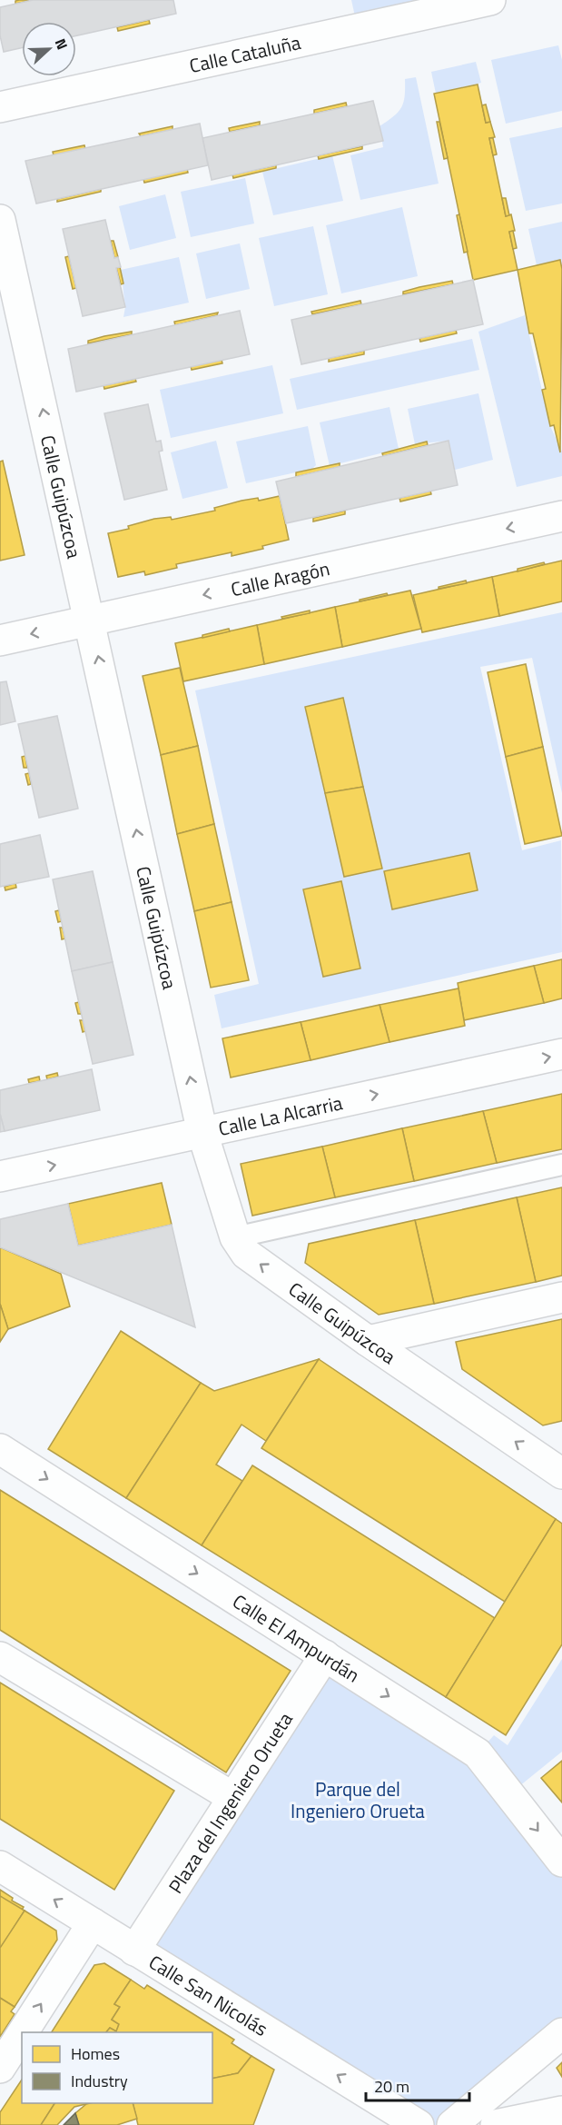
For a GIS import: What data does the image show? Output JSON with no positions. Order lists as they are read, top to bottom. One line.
{"streets":{"street":["Calle Cataluña","Calle Guipúzcoa","Calle Aragón","Calle La Alcarria","Calle El Ampurdán","Plaza del Ingeniero Orueta","Calle San Nicolás"]},"crossings":[["Calle Guipúzcoa","Calle Aragón"],["Calle Guipúzcoa","Calle La Alcarria"],["Calle El Ampurdán","Plaza del Ingeniero Orueta"],["Plaza del Ingeniero Orueta","Calle San Nicolás"]],"one_way":["Calle Guipúzcoa","Calle Aragón","Calle San Nicolás"],"parks":["Parque del Ingeniero Orueta"],"legend":["Homes","Industry"],"scale_bar":"20 m","north":"right"}
